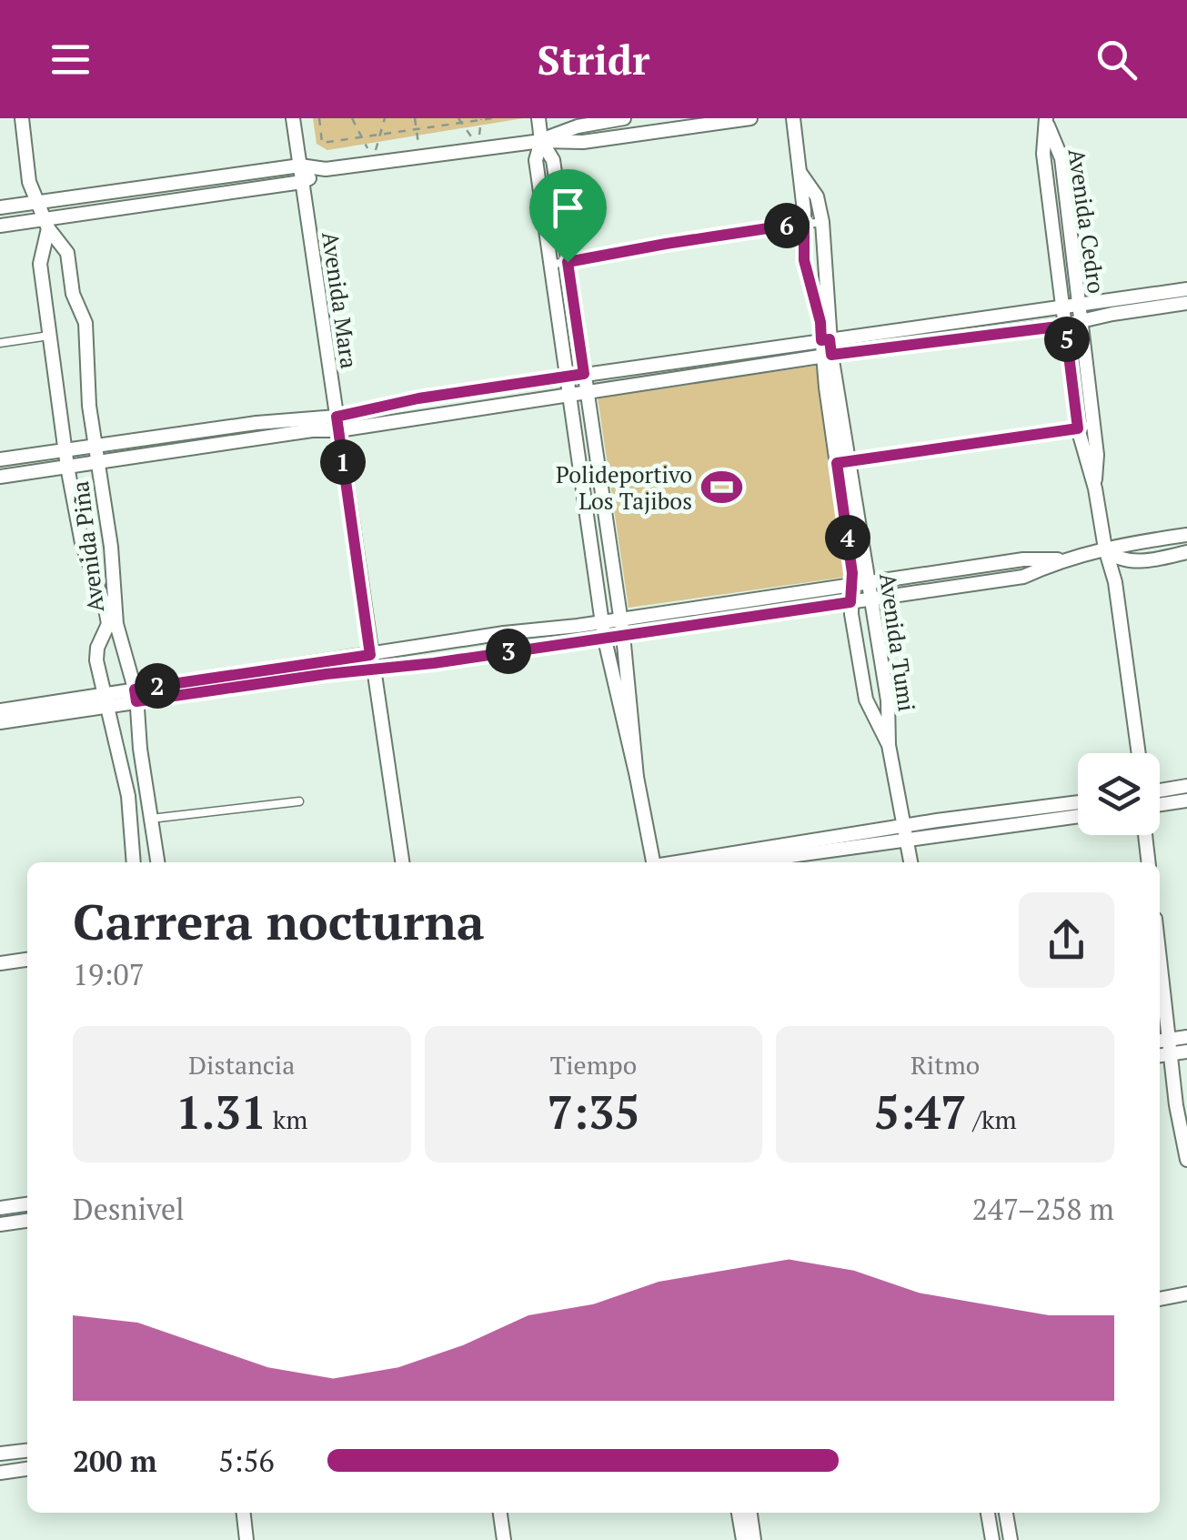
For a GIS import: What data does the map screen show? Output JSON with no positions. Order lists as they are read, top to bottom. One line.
{"streets":{"street":["Avenida Cedro","Avenida Mara","Avenida Piña","Avenida Tumi"]},"places":{"sports":["Polideportivo Los Tajibos"]},"page":{"header":"Stridr","pins":["6","5","1","4","3","2"],"heading":["Carrera nocturna","19:07"],"stats":[["Distancia","1.31 km"],["Tiempo","7:35"],["Ritmo","5:47 /km"]],"chart":["Desnivel","247–258 m"],"list":[{"name":"200 m","note":"5:56"}]}}
